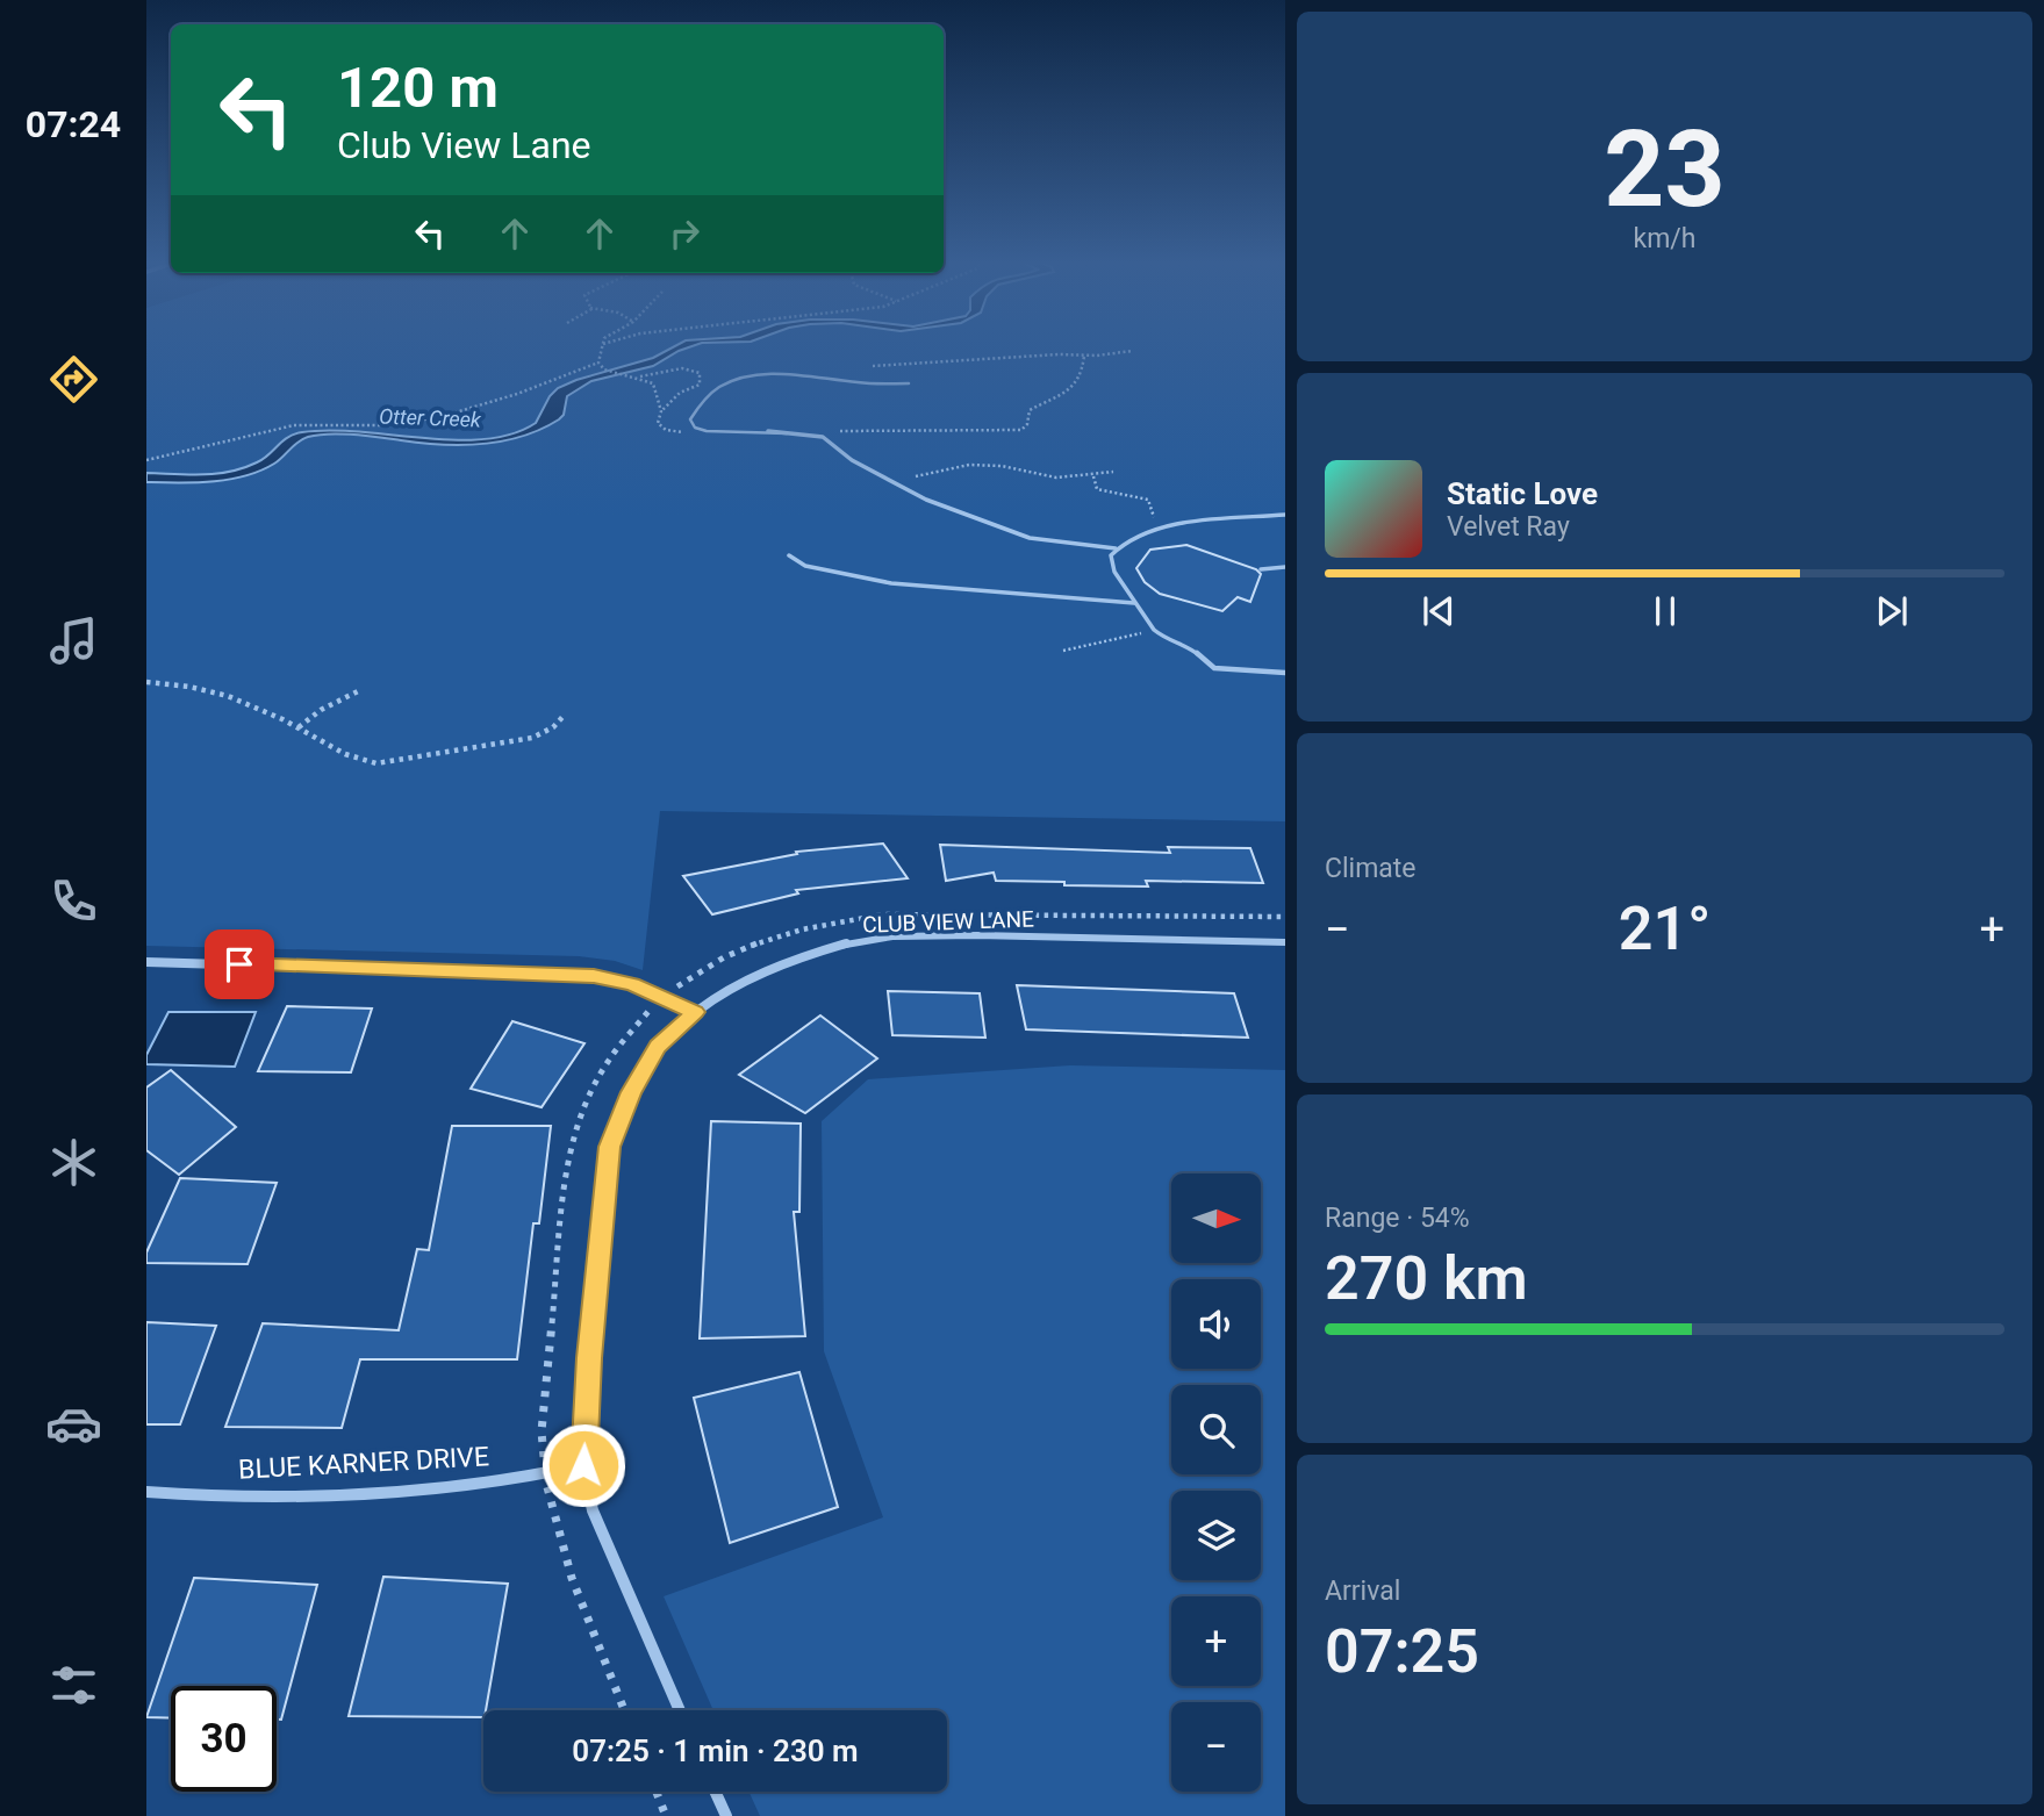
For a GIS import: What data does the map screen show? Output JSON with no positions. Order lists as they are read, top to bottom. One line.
{"streets":{"street":["CLUB VIEW LANE","BLUE KARNER DRIVE"]},"crossings":[["CLUB VIEW LANE","BLUE KARNER DRIVE"]],"water":["Otter Creek"],"north":"right","page":{"tabs":"07:24","tile":[["23","km/h"],"Climate",["Range · 54%","270 km"],["Arrival","07:25"]],"turn":["120 m","Club View Lane"],"song":["Static Love","Velvet Ray"],"heat":["−","21°","+"],"map_buttons":["+","−"],"limit":"30","trip":"07:25 · 1 min · 230 m"}}
